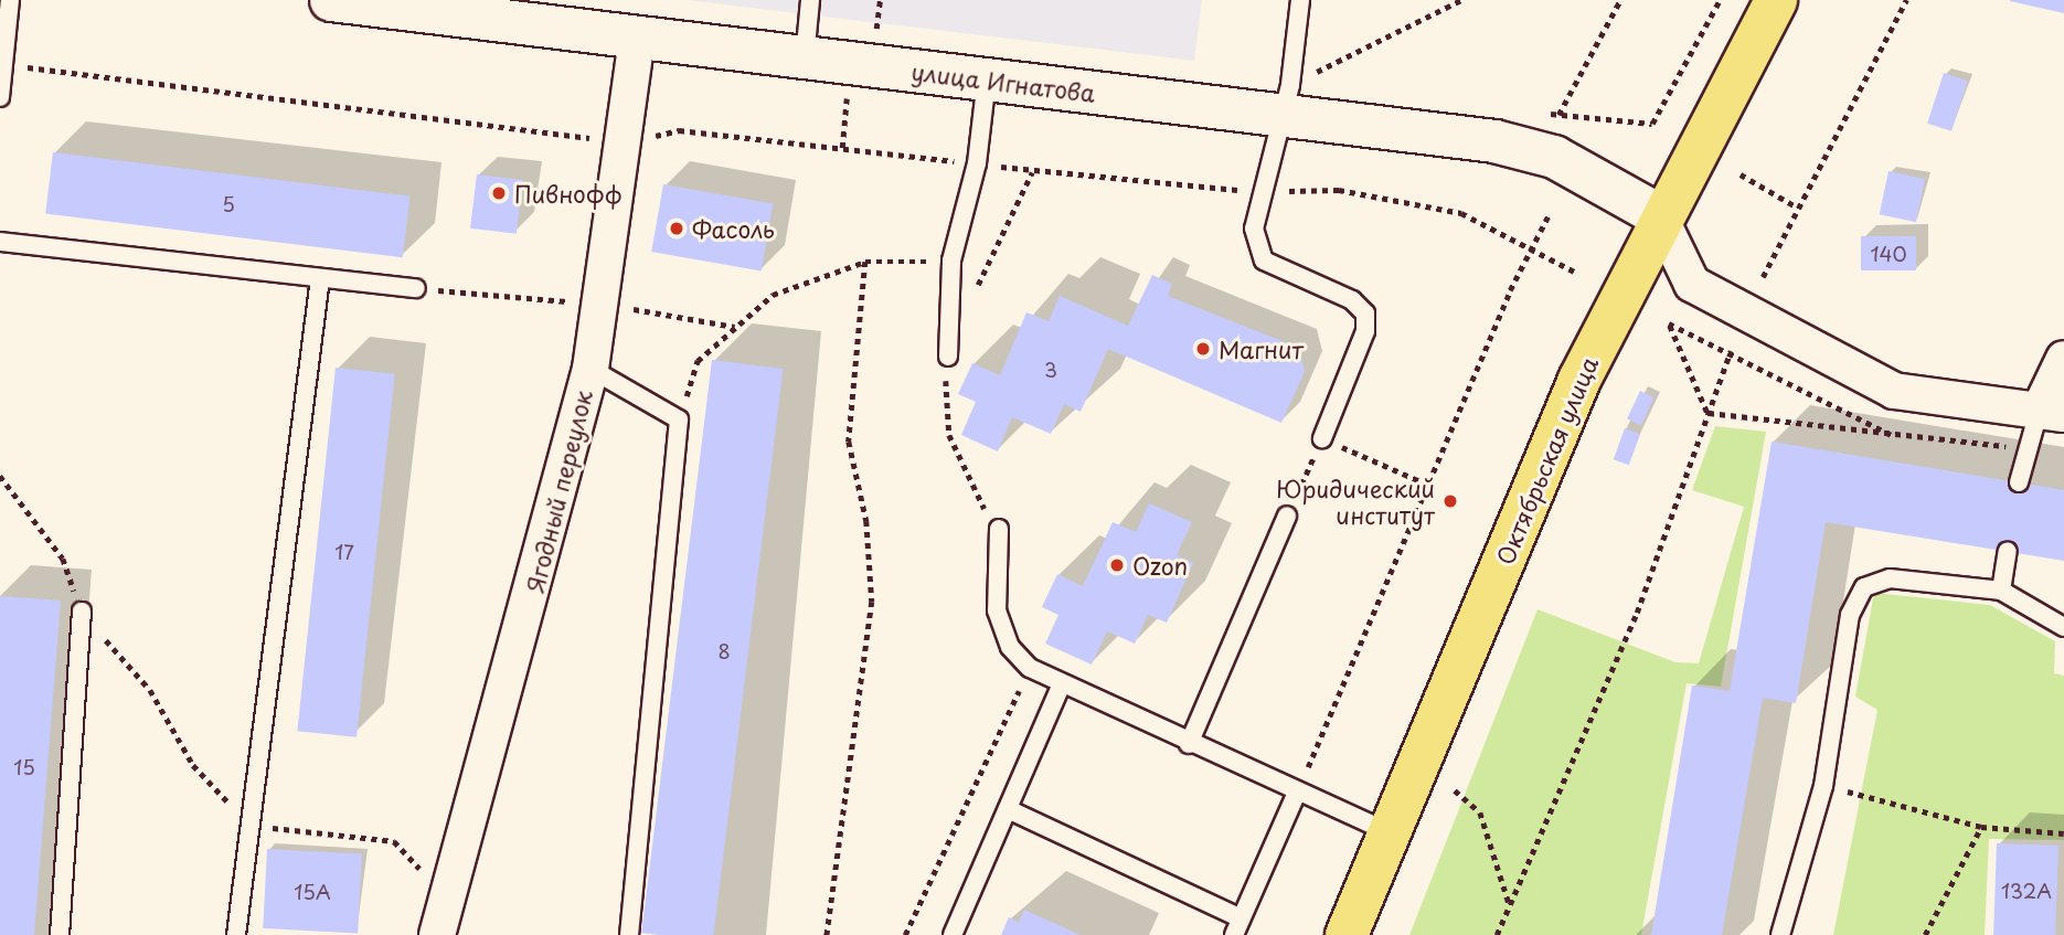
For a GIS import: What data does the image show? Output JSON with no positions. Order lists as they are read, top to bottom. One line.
{"streets":{"main road":["улица Игнатова","Октябрьская улица"],"street":["Ягодный переулок"]},"crossings":[["улица Игнатова","Октябрьская улица"],["улица Игнатова","Ягодный переулок"]],"places":["Пивнофф","Фасоль","Магнит","Юридический институт","Ozon"],"house_numbers":["5","140","3","17","8","15","132А","15А"]}
